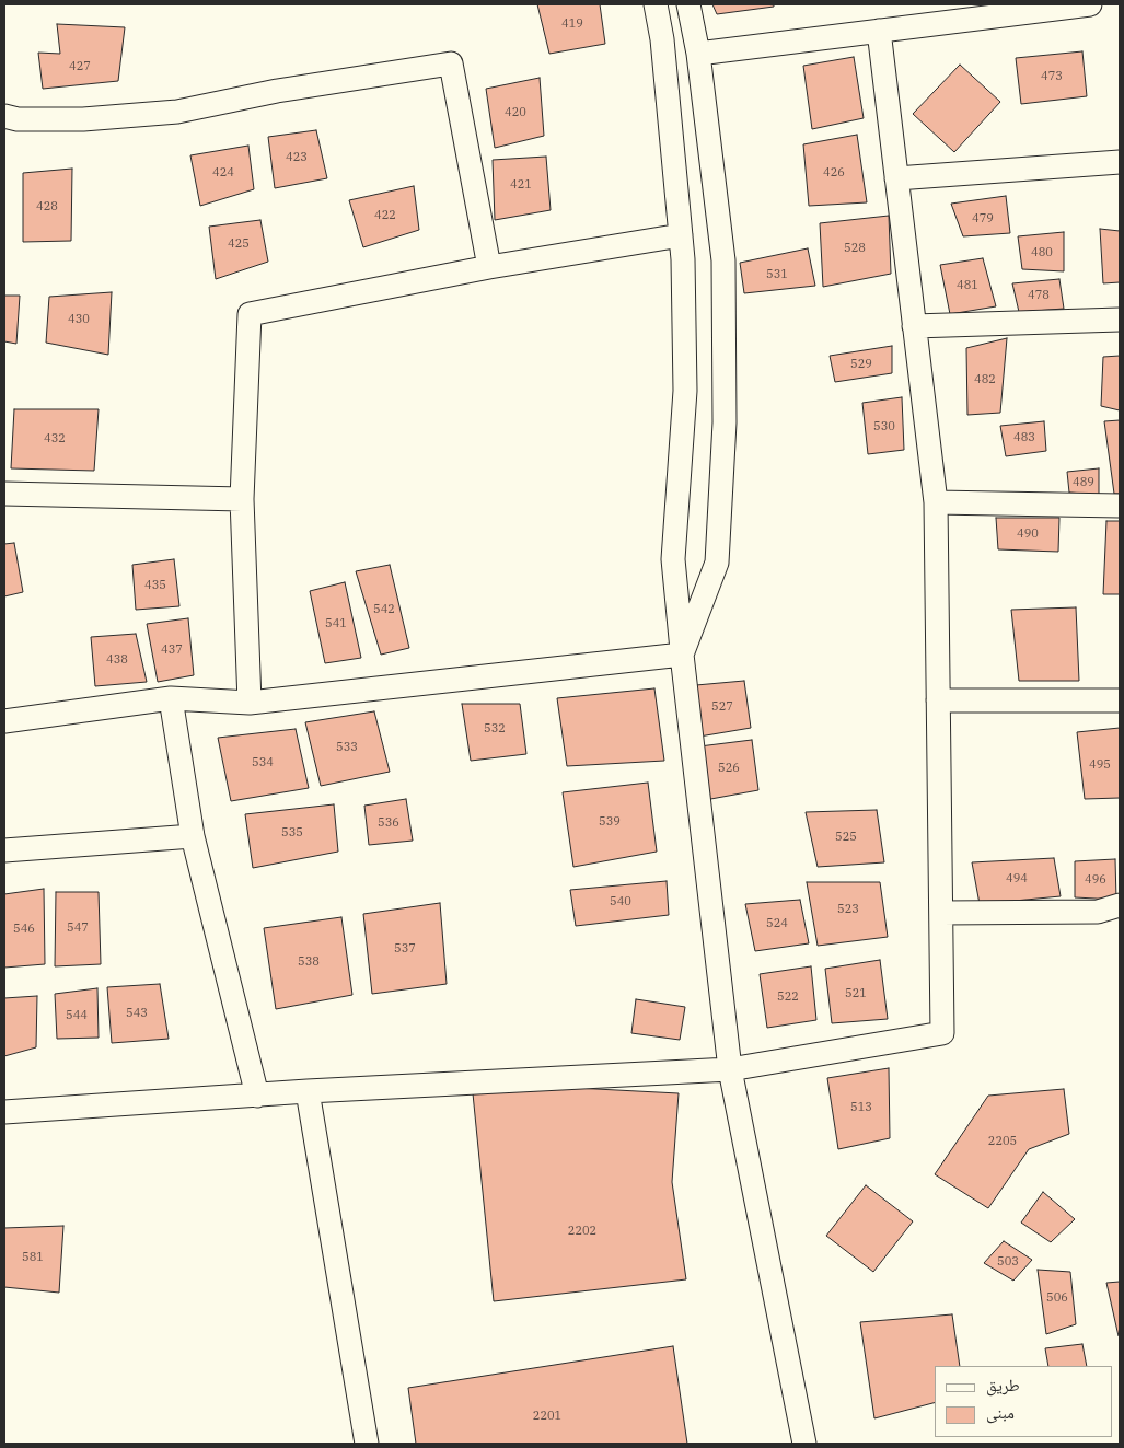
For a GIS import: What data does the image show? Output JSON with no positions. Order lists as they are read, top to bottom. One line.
{"house_numbers":["419","427","473","420","423","424","426","421","428","422","479","425","528","480","531","481","478","430","529","482","530","483","432","489","490","435","542","541","437","438","527","532","533","534","495","526","539","536","535","525","494","496","540","523","524","547","546","537","538","521","522","543","544","513","2205","2202","581","503","506","2201"],"legend":["طريق","مبنى"]}
